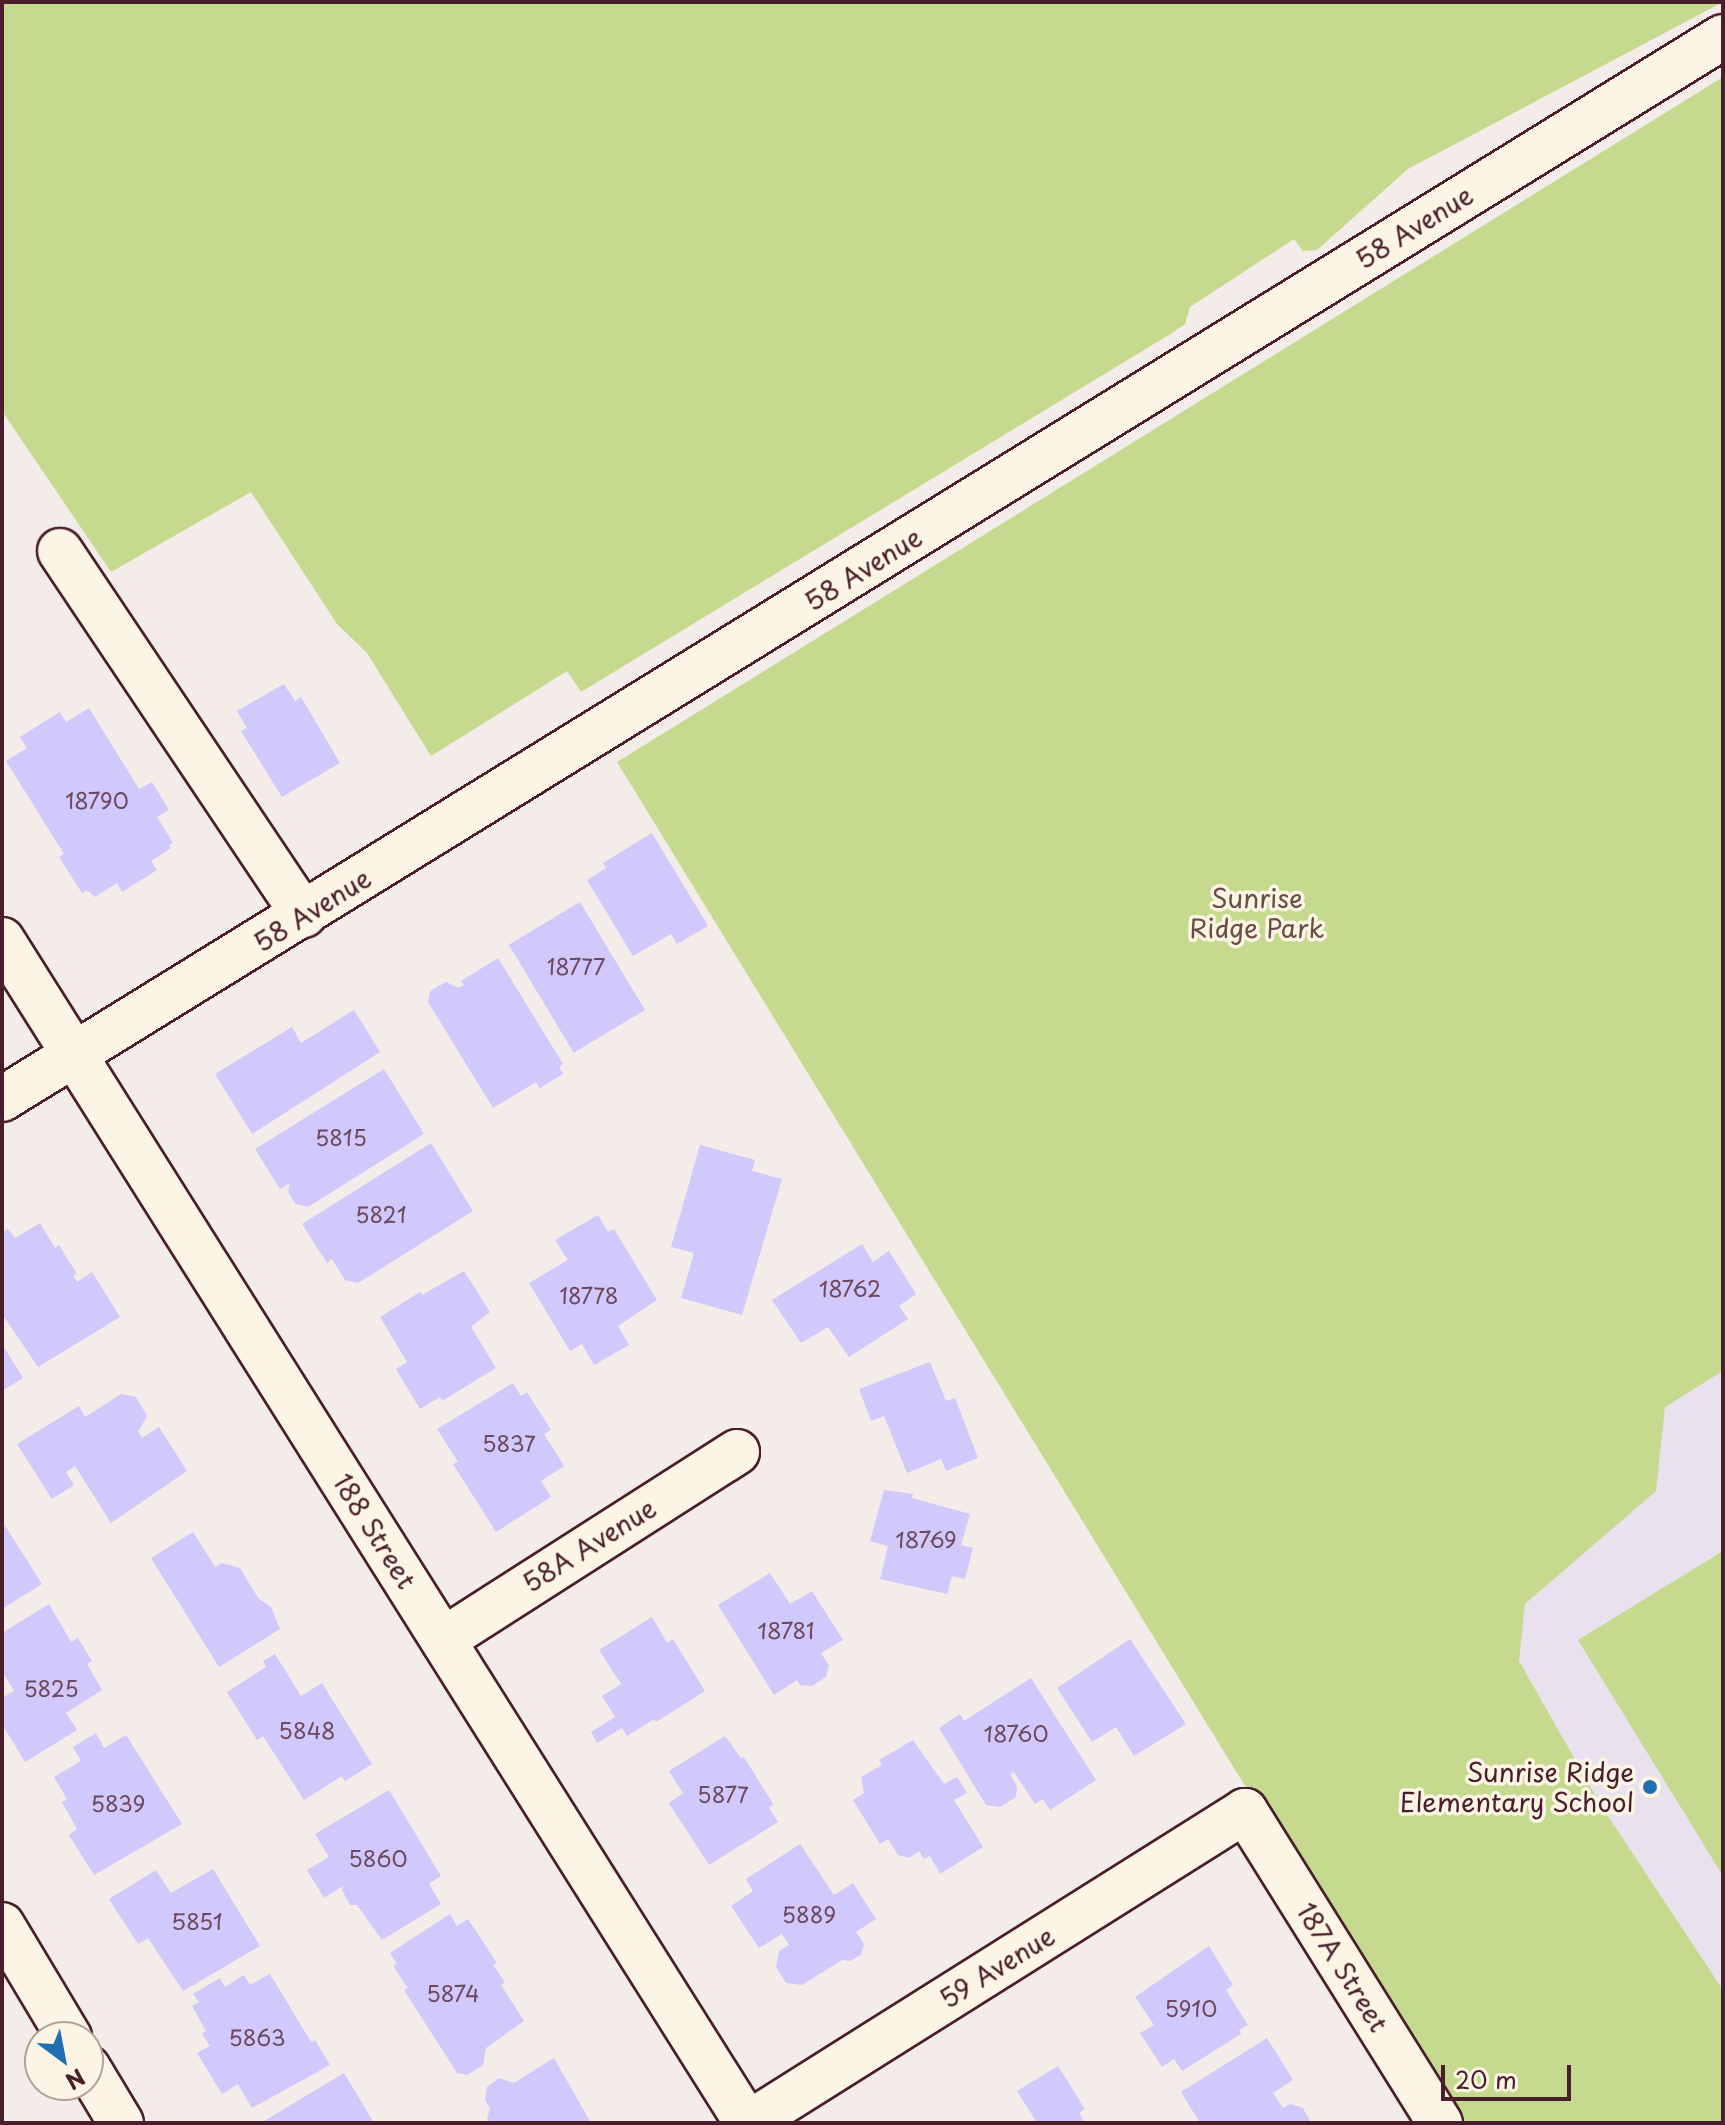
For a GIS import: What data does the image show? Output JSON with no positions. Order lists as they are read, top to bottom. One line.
{"streets":{"street":["58 Avenue","188 Street","58A Avenue","59 Avenue","187A Street"]},"crossings":[["58 Avenue","188 Street"],["188 Street","58A Avenue"],["188 Street","59 Avenue"],["59 Avenue","187A Street"]],"parks":["Sunrise Ridge Park"],"places":["Sunrise Ridge Elementary School"],"house_numbers":["18790","18777","5815","5821","18762","18778","5837","18769","18781","5825","5848","18760","5877","5839","5860","5889","5851","5874","5910","5863"],"scale_bar":"20 m","north":"bottom right"}
